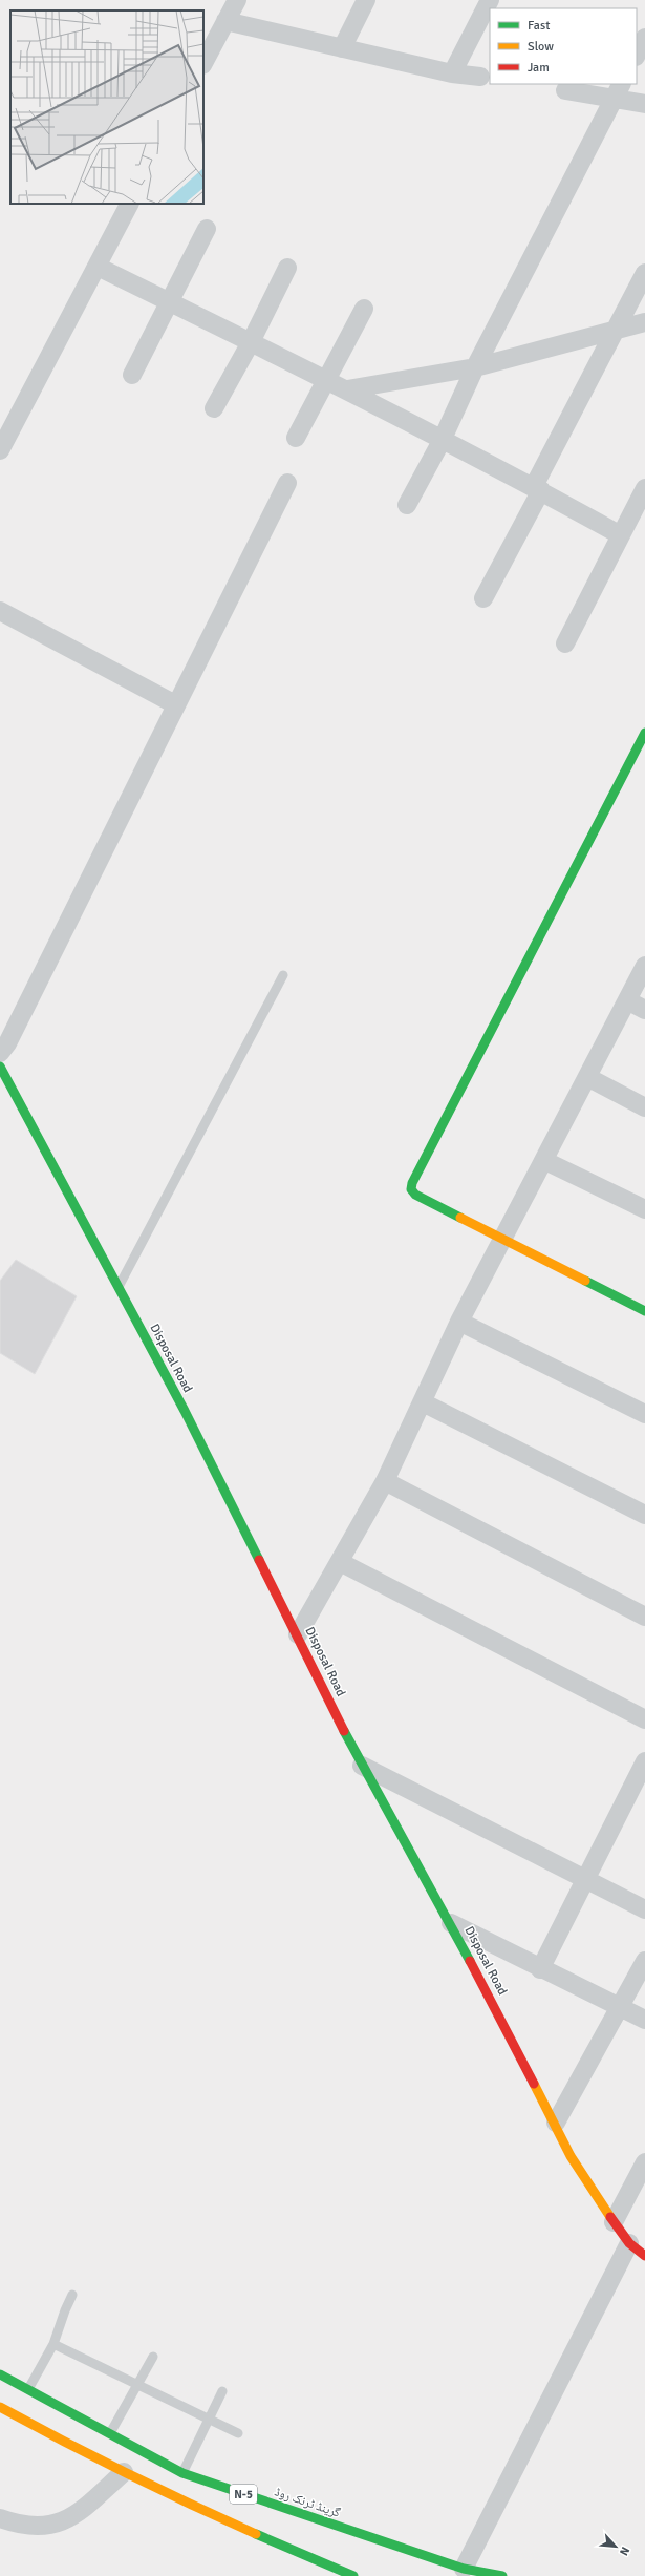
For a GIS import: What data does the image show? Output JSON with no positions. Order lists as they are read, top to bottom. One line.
{"streets":{"main road":["Disposal Road","N-5","گرینڈ ٹرنک روڈ"]},"legend":["Fast","Slow","Jam"],"north":"bottom right"}
